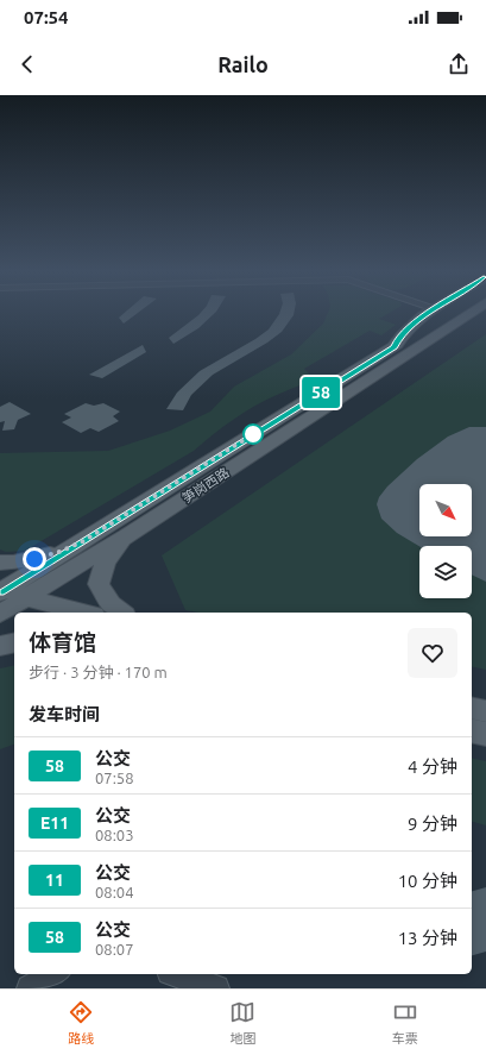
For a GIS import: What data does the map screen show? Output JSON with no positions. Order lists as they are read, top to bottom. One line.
{"streets":{"main road":["笋岗西路"]},"lines":["bus line 58"],"north":"bottom right","page":{"status":"07:54","header":"Railo","on_map":"58","heading":[["体育馆","步行 · 3 分钟 · 170 m"],"发车时间"],"list":[{"mark":"58","name":"公交","note":"07:58","value":"4 分钟"},{"mark":"E11","name":"公交","note":"08:03","value":"9 分钟"},{"mark":"11","name":"公交","note":"08:04","value":"10 分钟"},{"mark":"58","name":"公交","note":"08:07","value":"13 分钟"}],"tabs":["路线","地图","车票"]}}
